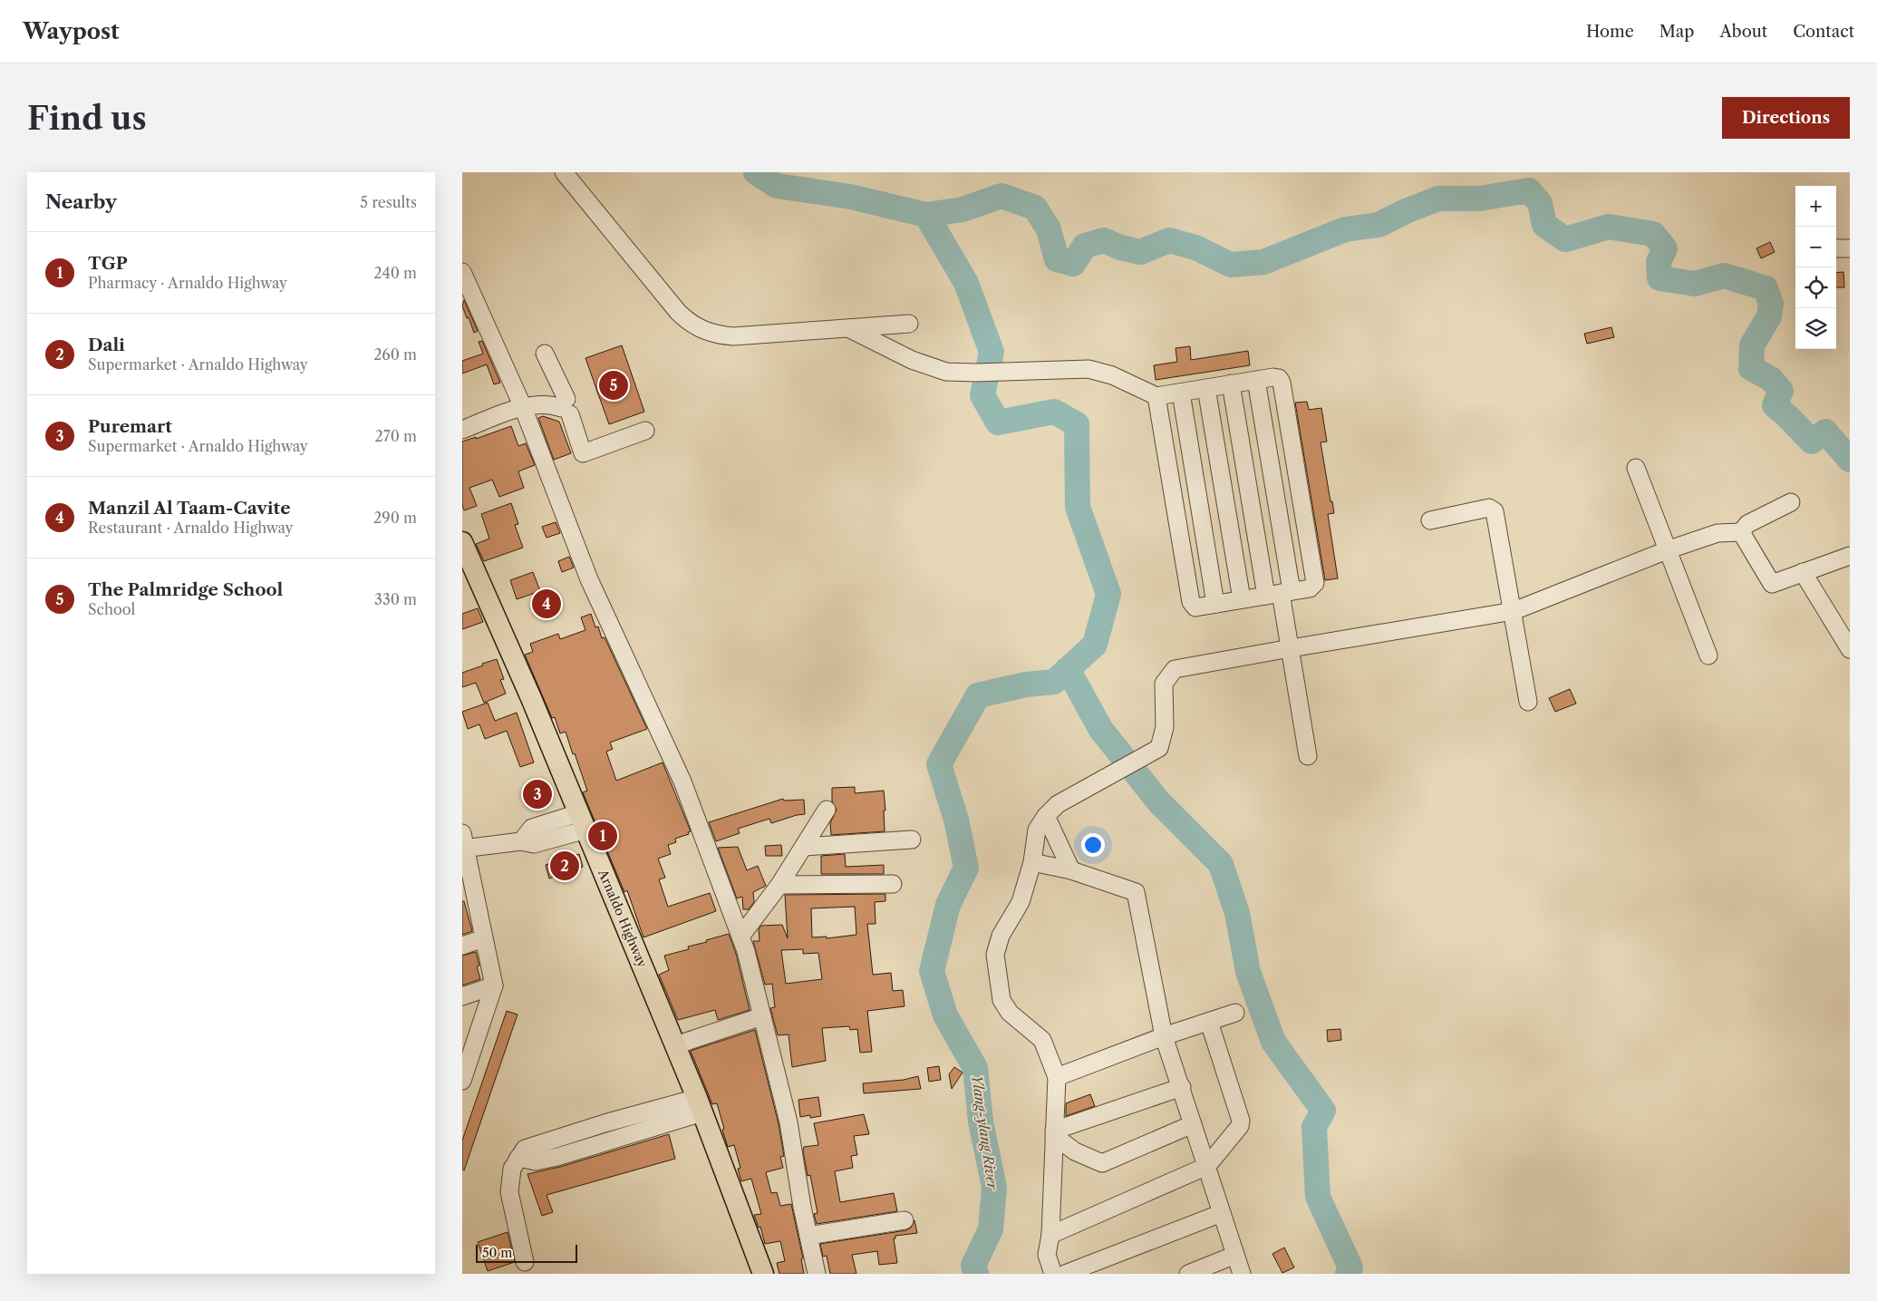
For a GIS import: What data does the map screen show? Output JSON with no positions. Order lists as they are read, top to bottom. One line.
{"streets":{"main road":["Arnaldo Highway"]},"water":["Ylang-ylang River"],"scale_bar":"50 m","page":{"header":"Waypost","nav":["Home","Map","About","Contact"],"buttons":"Directions","title":"Find us","heading":["Nearby","5 results"],"map_buttons":["+","−"],"list":[{"mark":"1","name":"TGP","note":"Pharmacy · Arnaldo Highway","value":"240 m"},{"mark":"2","name":"Dali","note":"Supermarket · Arnaldo Highway","value":"260 m"},{"mark":"3","name":"Puremart","note":"Supermarket · Arnaldo Highway","value":"270 m"},{"mark":"4","name":"Manzil Al Taam-Cavite","note":"Restaurant · Arnaldo Highway","value":"290 m"},{"mark":"5","name":"The Palmridge School","note":"School","value":"330 m"}],"pins":["5","4","3","1","2"],"scale":"50 m"}}
